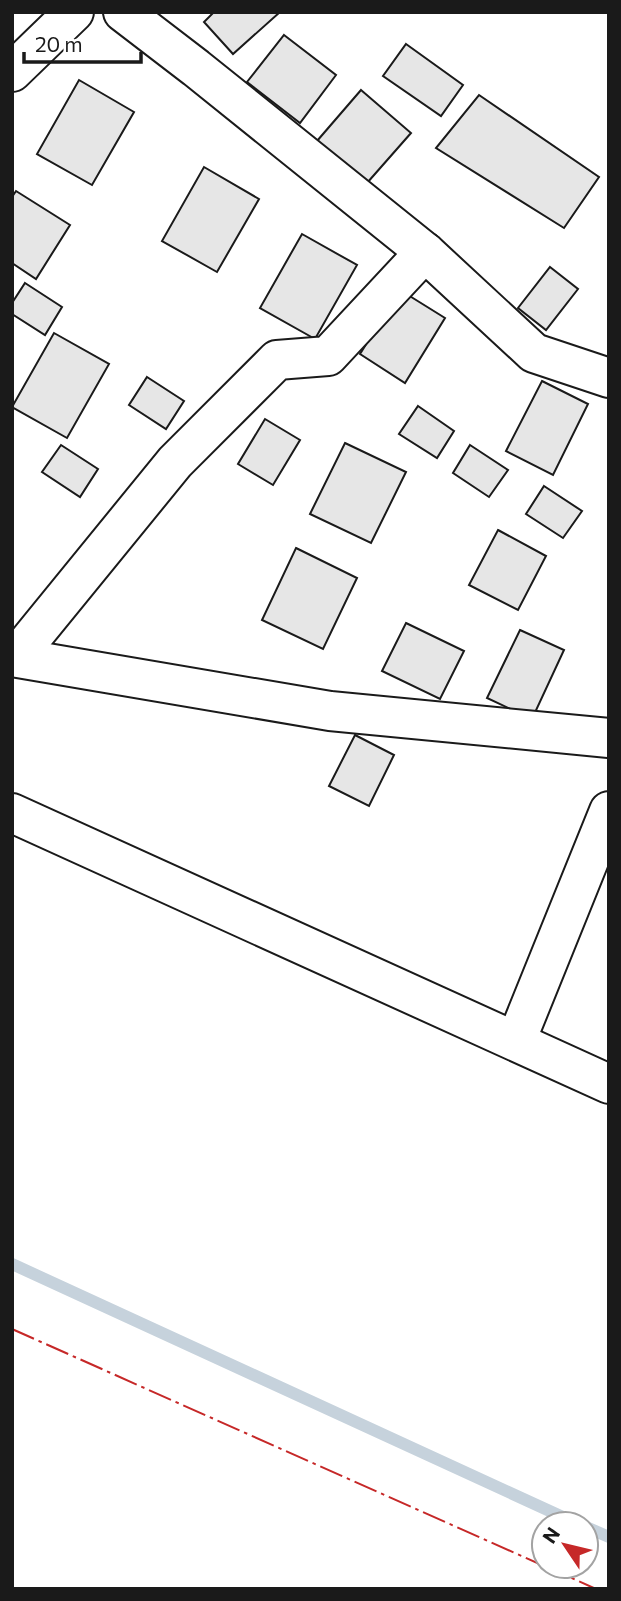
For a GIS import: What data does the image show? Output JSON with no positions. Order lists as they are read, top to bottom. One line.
{"scale_bar":"20 m","north":"top left"}
